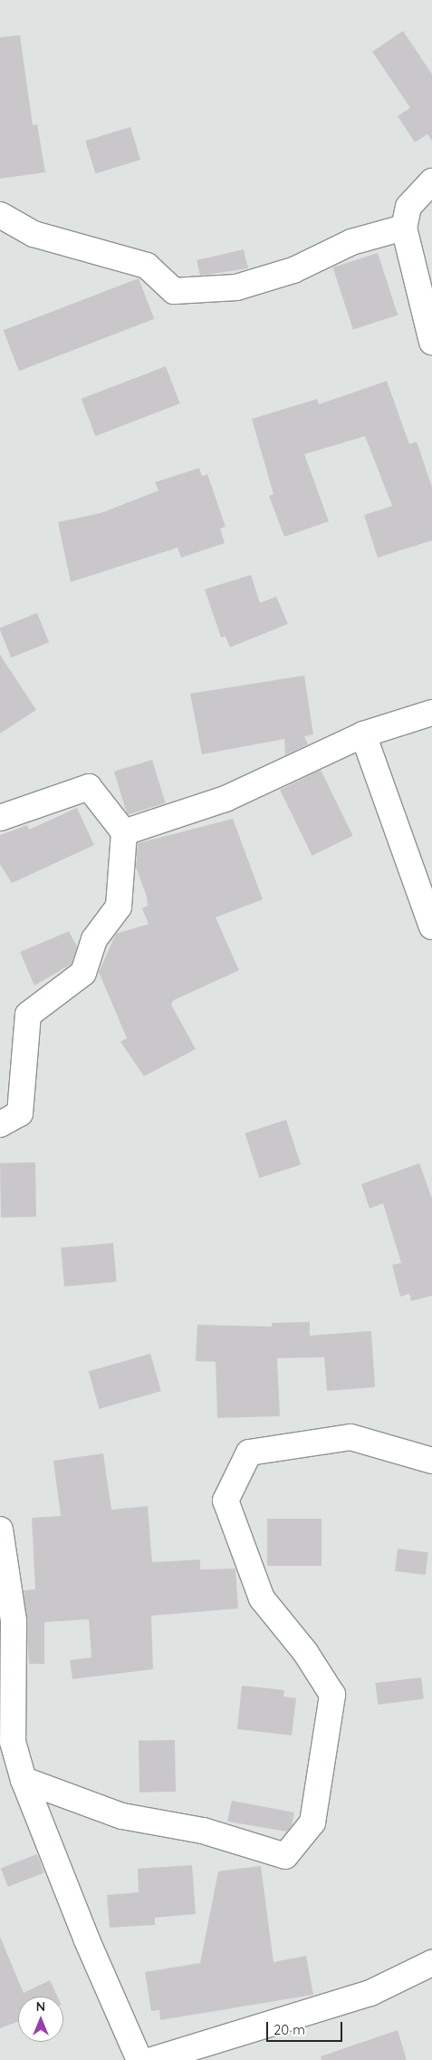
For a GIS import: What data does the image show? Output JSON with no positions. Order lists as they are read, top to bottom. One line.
{"scale_bar":"20 m","north":"top"}
